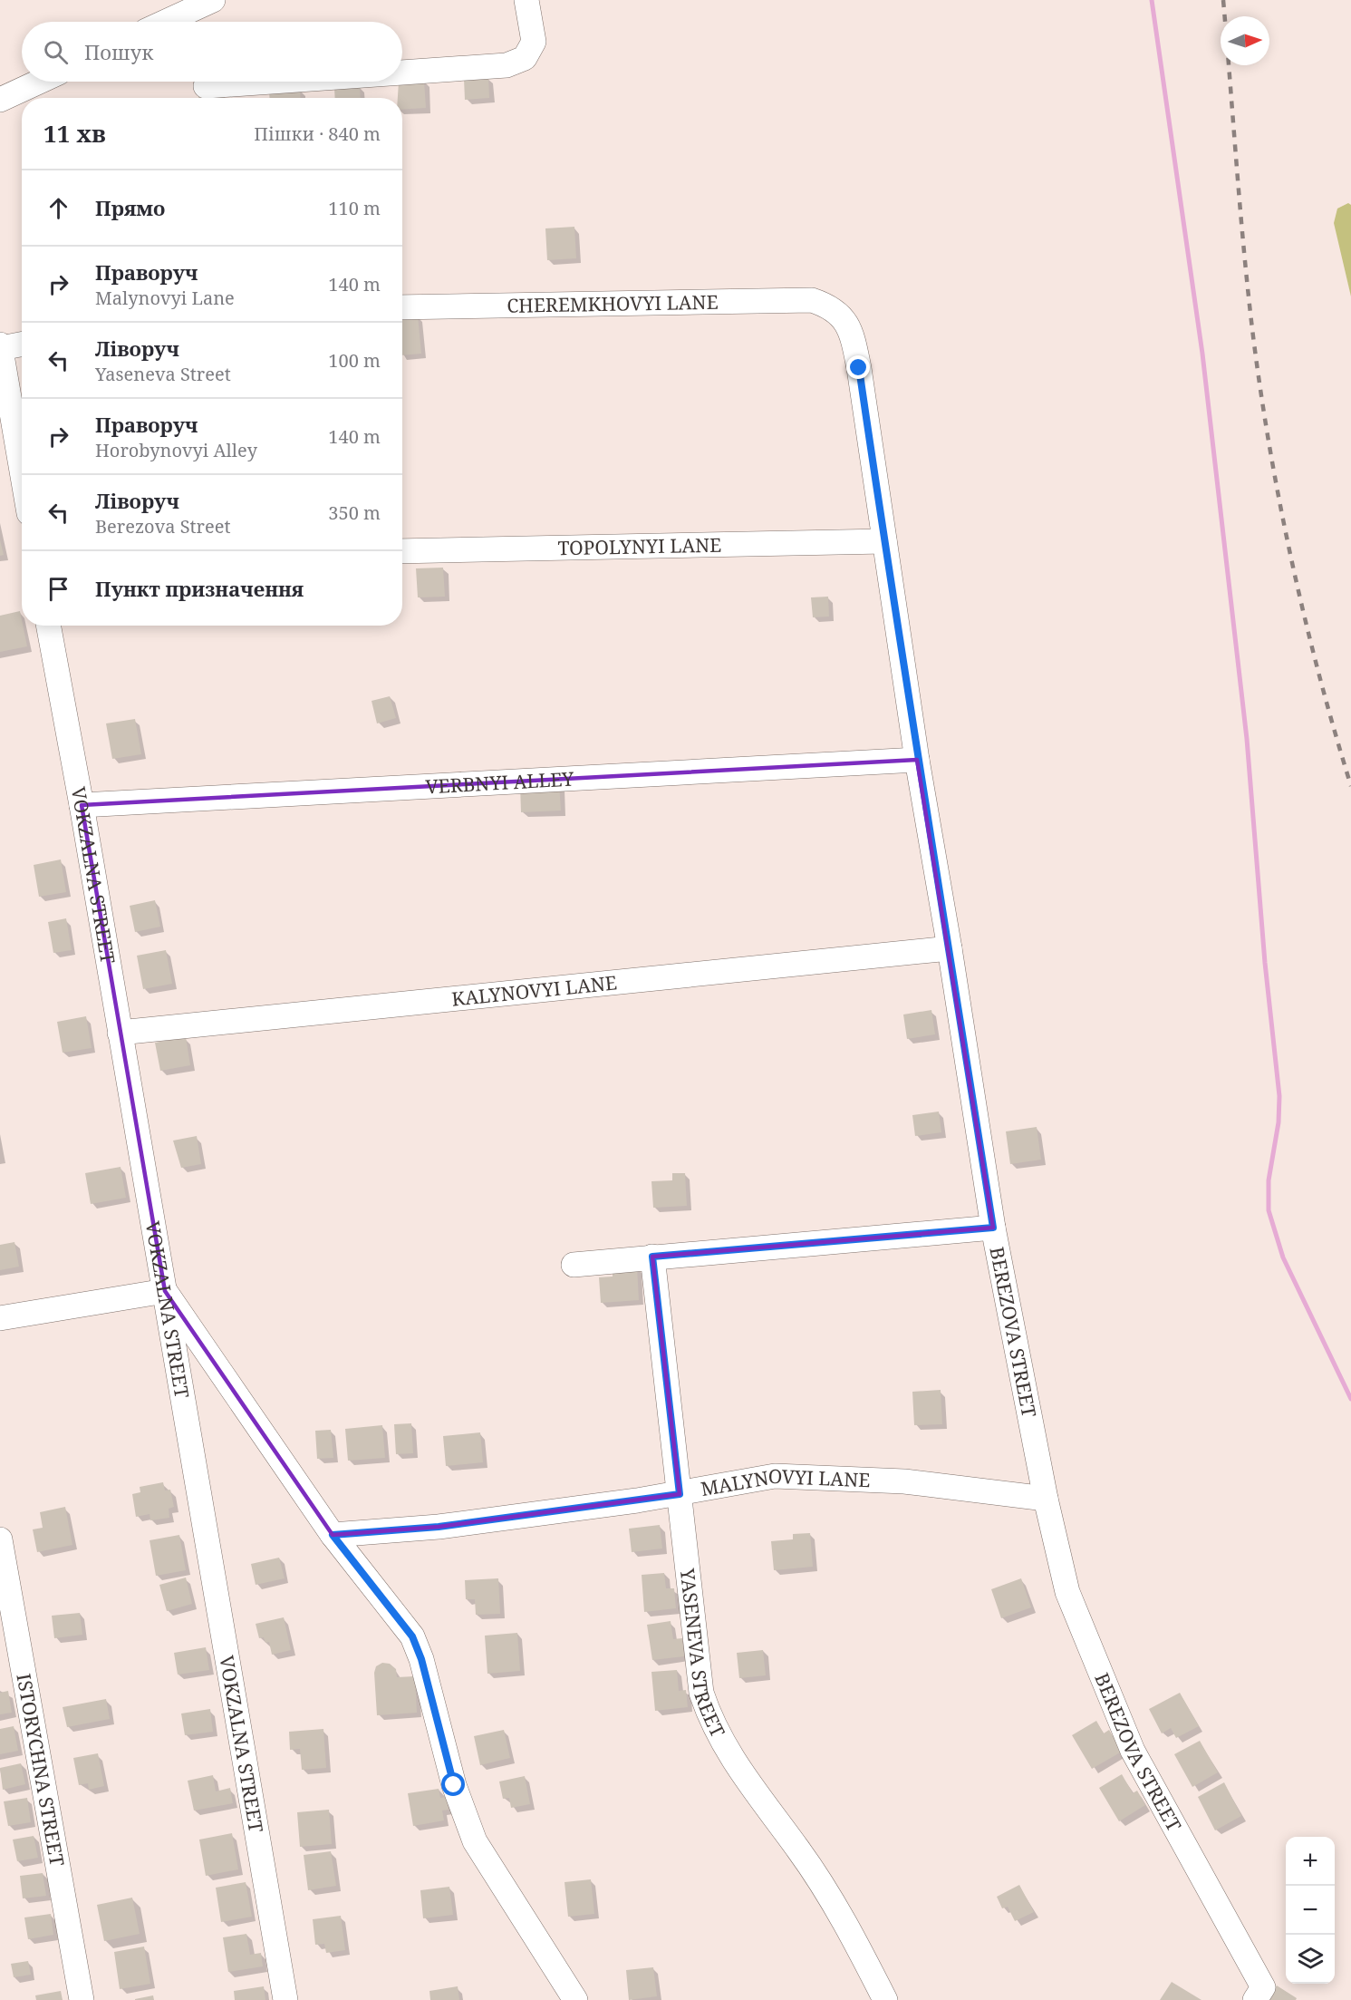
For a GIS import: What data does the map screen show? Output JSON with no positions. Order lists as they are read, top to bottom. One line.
{"streets":{"street":["CHEREMKHOVYI LANE","TOPOLYNYI LANE","VERBNYI ALLEY","VOKZALNA STREET","KALYNOVYI LANE","BEREZOVA STREET","MALYNOVYI LANE","YASENEVA STREET","ISTORYCHNA STREET"]},"crossings":[["CHEREMKHOVYI LANE","BEREZOVA STREET"],["TOPOLYNYI LANE","BEREZOVA STREET"],["VERBNYI ALLEY","VOKZALNA STREET"],["VERBNYI ALLEY","BEREZOVA STREET"],["VOKZALNA STREET","KALYNOVYI LANE"],["KALYNOVYI LANE","BEREZOVA STREET"],["BEREZOVA STREET","MALYNOVYI LANE"],["MALYNOVYI LANE","YASENEVA STREET"]],"north":"right","page":{"search":"Пошук","heading":["11 хв","Пішки · 840 m"],"list":[["Прямо","110 m"],["Праворуч","Malynovyi Lane","140 m"],["Ліворуч","Yaseneva Street","100 m"],["Праворуч","Horobynovyi Alley","140 m"],["Ліворуч","Berezova Street","350 m"],"Пункт призначення"],"map_buttons":["+","−"]}}
